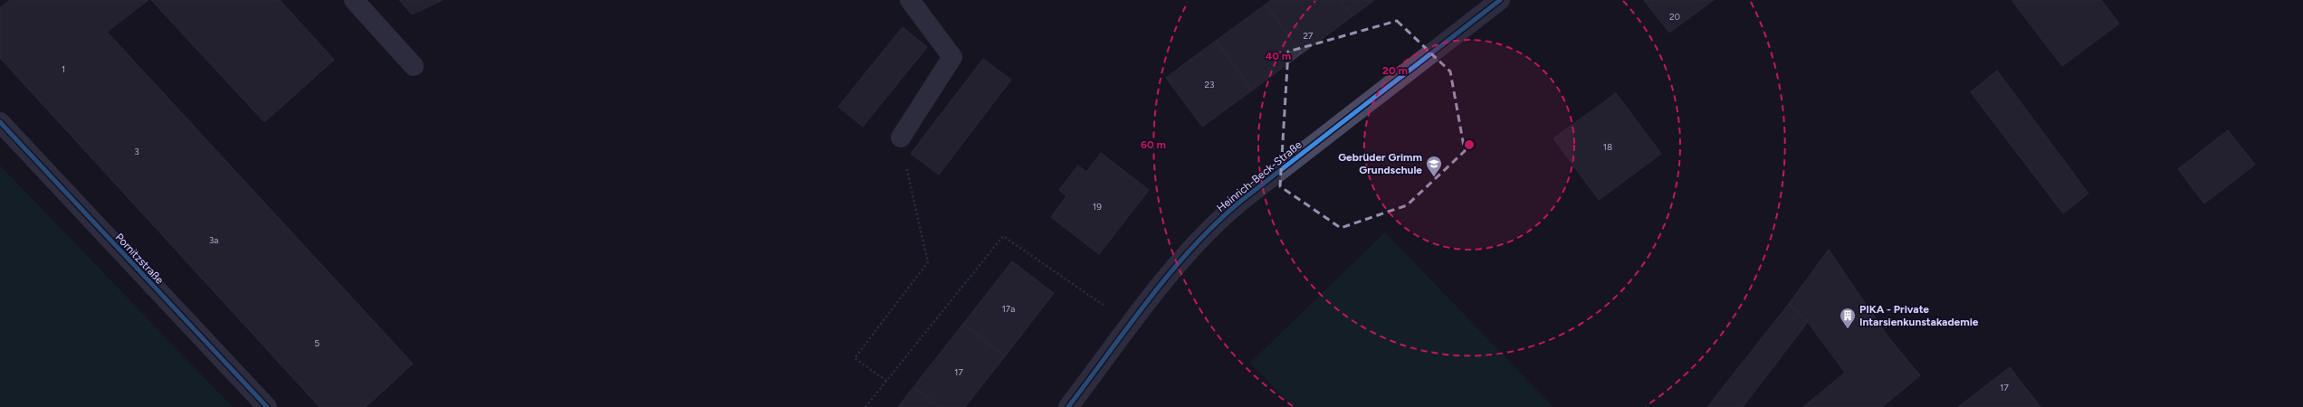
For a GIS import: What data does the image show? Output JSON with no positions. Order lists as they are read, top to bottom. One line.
{"streets":{"street":["Heinrich-Beck-Straße","Pornitzstraße"]},"places":{"school or university":["Gebrüder Grimm Grundschule"],"building":["PIKA - Private Intarsienkunstakademie"]},"house_numbers":["20","27","1","23","18","3","19","3a","17a","5","17","17"],"rings":["40 m","20 m","60 m"]}
